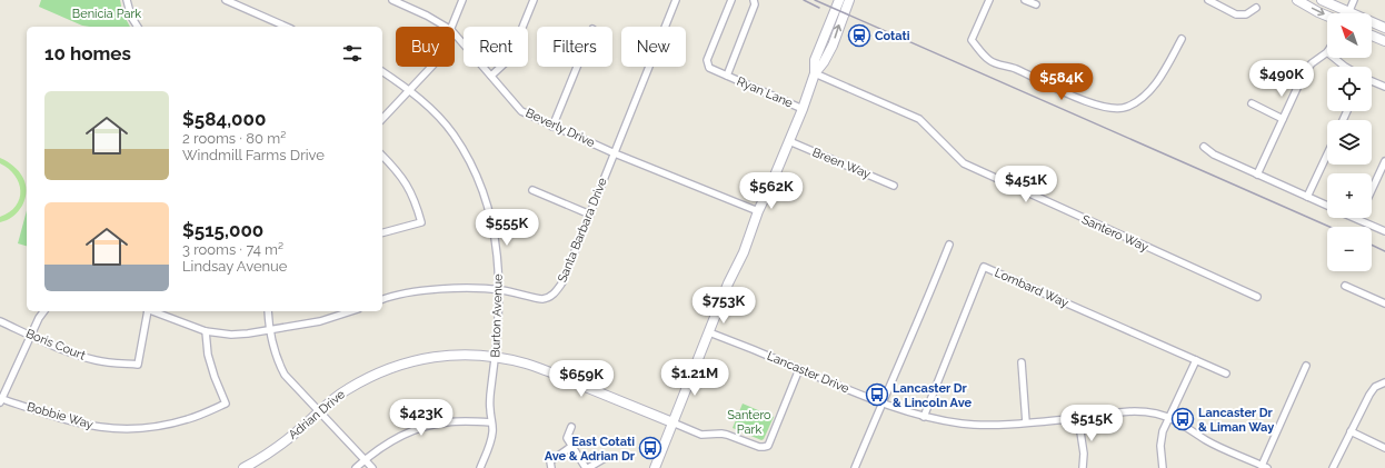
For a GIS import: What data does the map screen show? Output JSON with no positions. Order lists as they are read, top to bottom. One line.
{"streets":{"street":["Ryan Lane","Beverly Drive","Breen Way","Santa Barbara Drive","Santero Way","Lombard Way","Burton Avenue","Boris Court","Lancaster Drive","Adrian Drive","Bobbie Way"]},"crossings":[["Beverly Drive","Santa Barbara Drive"],["Santa Barbara Drive","Burton Avenue"],["Lombard Way","Lancaster Drive"],["Burton Avenue","Adrian Drive"]],"parks":["Benicia Park","Santero Park"],"places":{"station":["Cotati"],"bus stop":["Lancaster Dr & Lincoln Ave","Lancaster Dr & Liman Way","East Cotati Ave & Adrian Dr"]},"north":"top left","page":{"map_buttons":["+","−"],"chip":["Buy","Rent","Filters","New"],"heading":"10 homes","price":["$490K","$584K","$451K","$562K","$555K","$753K","$1.21M","$659K","$423K","$515K"],"list":[{"name":"$584,000","note":"2 rooms · 80 m² · Windmill Farms Drive"},{"name":"$515,000","note":"3 rooms · 74 m² · Lindsay Avenue"}]}}
